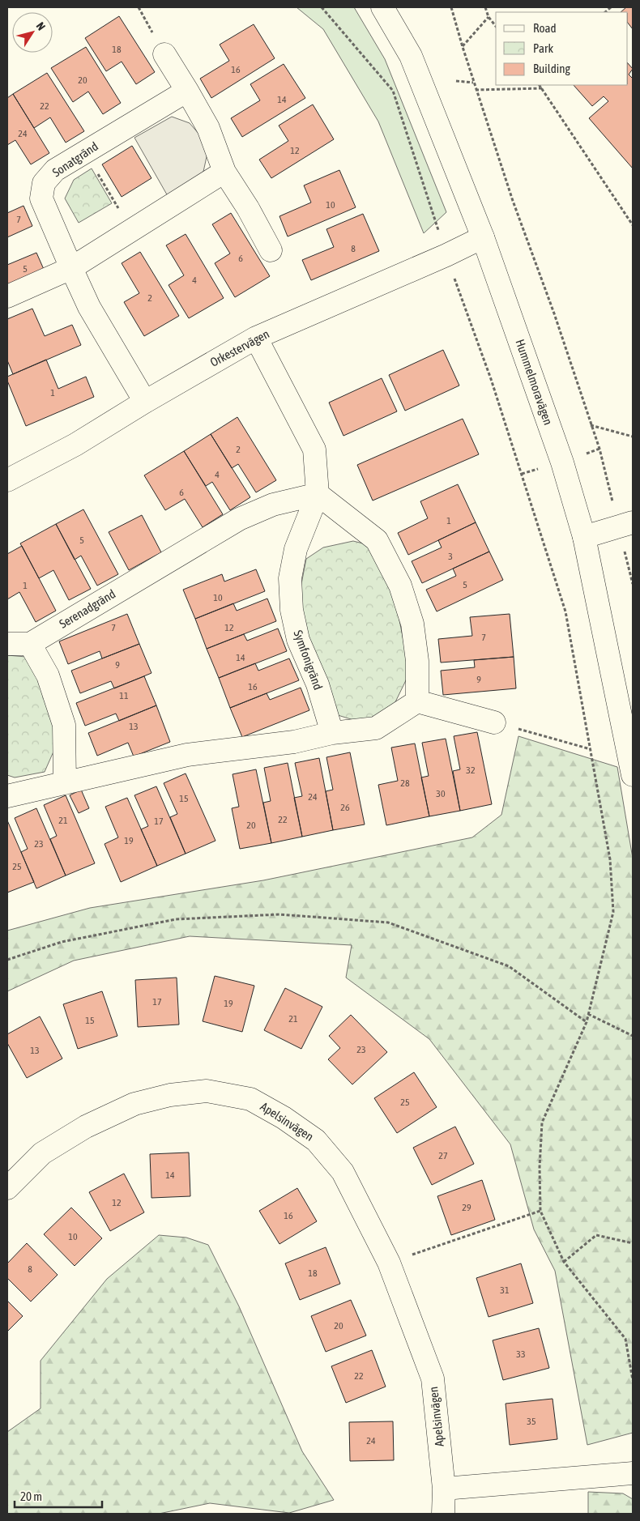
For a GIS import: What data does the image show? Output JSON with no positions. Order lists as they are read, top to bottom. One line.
{"streets":{"street":["Sonatgränd","Orkestervägen","Hummelmoravägen","Serenadgränd","Symfonigränd","Apelsinvägen"]},"crossings":[["Sonatgränd","Orkestervägen"],["Orkestervägen","Hummelmoravägen"],["Orkestervägen","Symfonigränd"],["Serenadgränd","Symfonigränd"]],"house_numbers":["18","16","20","14","22","24","12","10","7","8","6","5","4","2","1","2","4","6","1","5","3","5","1","10","7","12","7","14","9","9","16","11","13","32","28","30","24","15","26","22","21","17","20","19","23","25","17","19","21","15","23","13","25","27","14","12","29","16","10","8","18","31","20","33","22","35","24"],"legend":["Road","Park","Building"],"scale_bar":"20 m","north":"top right"}
